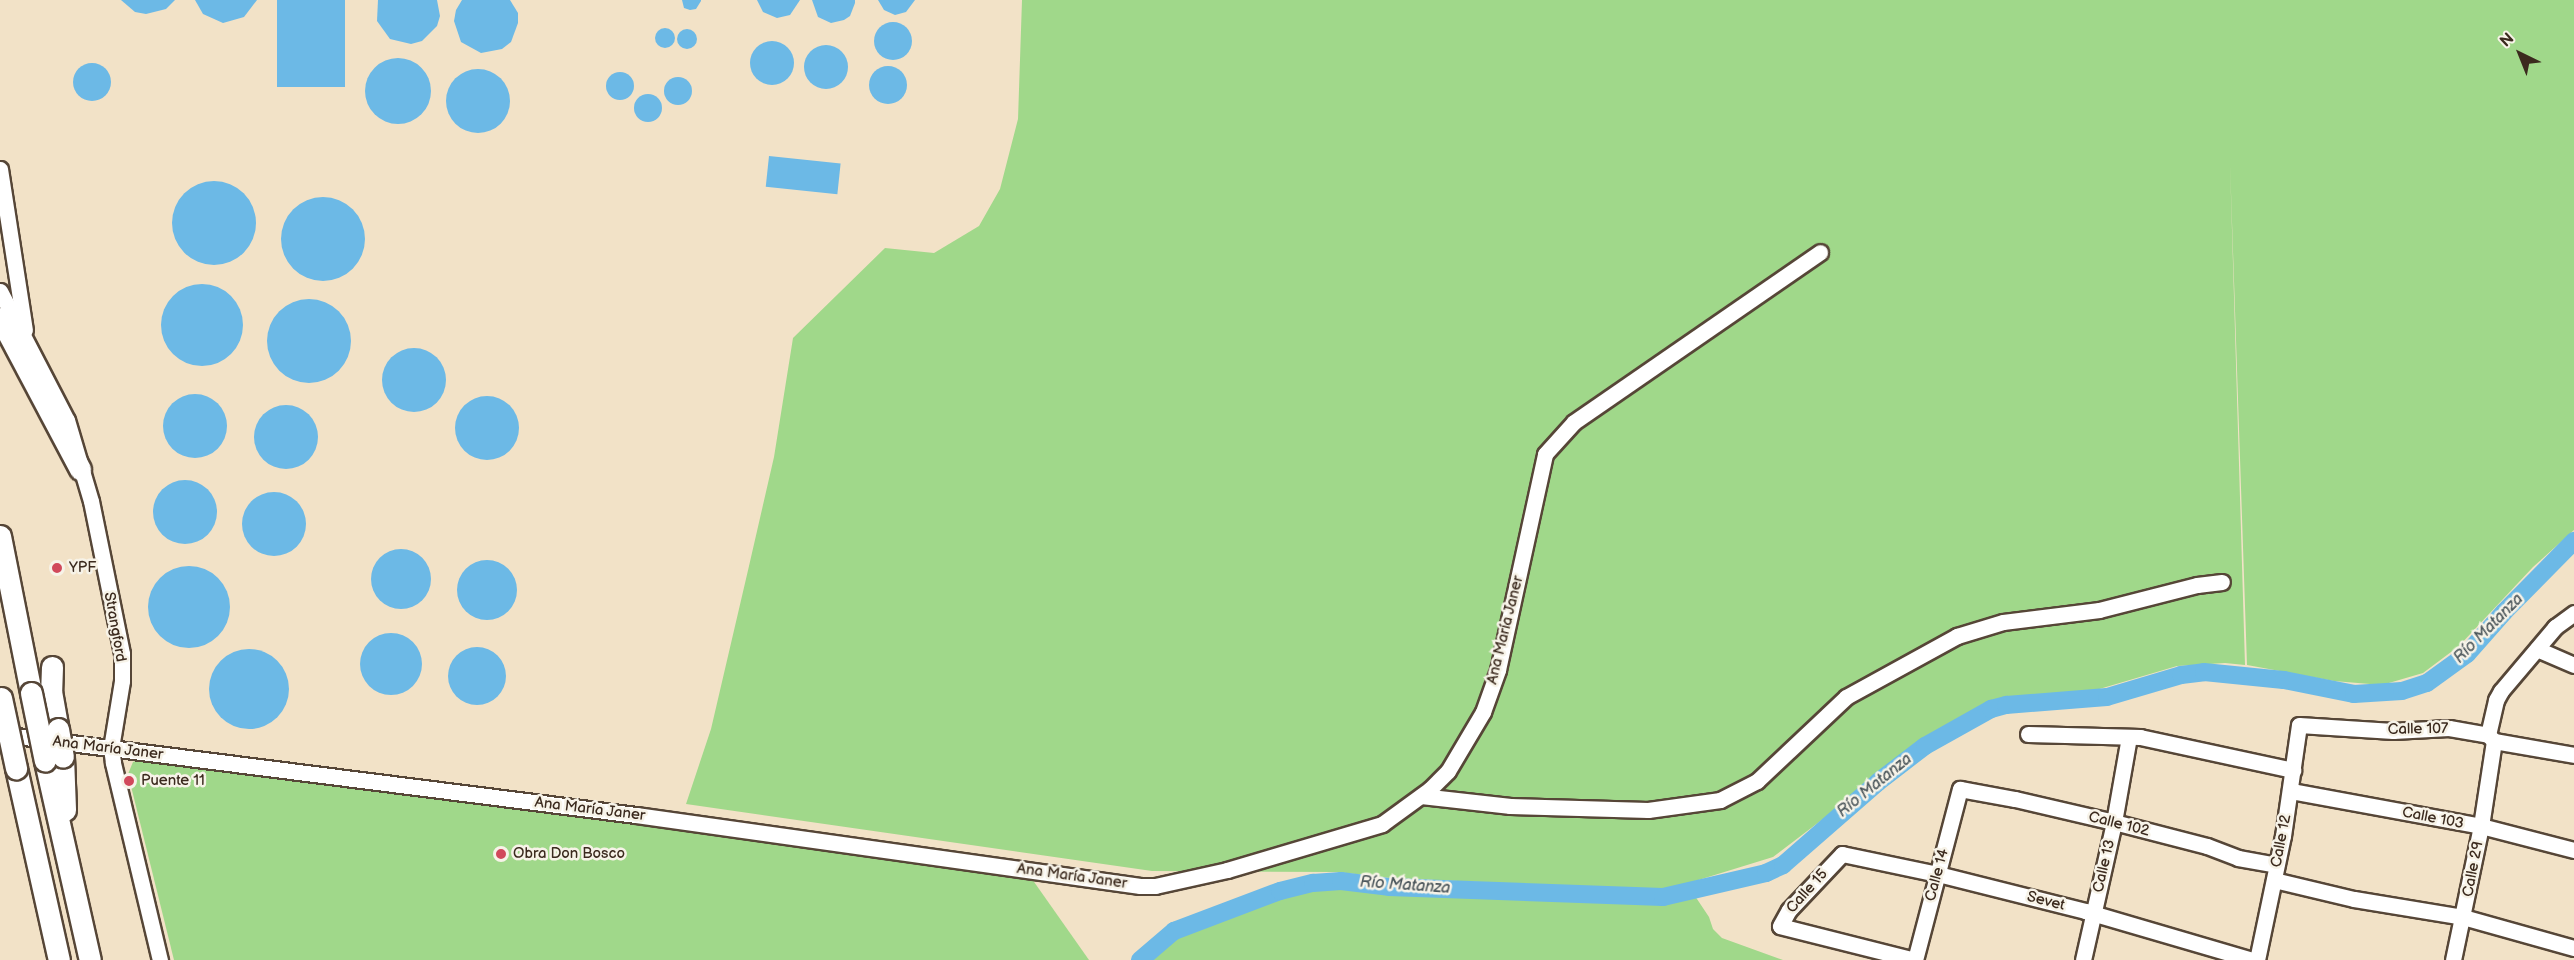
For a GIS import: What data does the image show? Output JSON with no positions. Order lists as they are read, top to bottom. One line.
{"streets":{"street":["Strangford","Ana María Janer","Calle 107","Calle 103","Calle 102","Calle 12","Calle 13","Calle 29","Calle 14","Calle 15","Sevet"]},"crossings":[["Strangford","Ana María Janer"],["Calle 107","Calle 12"],["Calle 107","Calle 29"],["Calle 103","Calle 12"],["Calle 103","Calle 29"],["Calle 102","Calle 12"],["Calle 102","Calle 13"],["Calle 102","Calle 29"],["Calle 102","Calle 14"],["Calle 12","Sevet"],["Calle 13","Sevet"],["Calle 14","Calle 15"],["Calle 14","Sevet"],["Calle 15","Sevet"]],"water":["Río Matanza"],"places":["YPF","Puente 11","Obra Don Bosco"],"north":"top left"}
